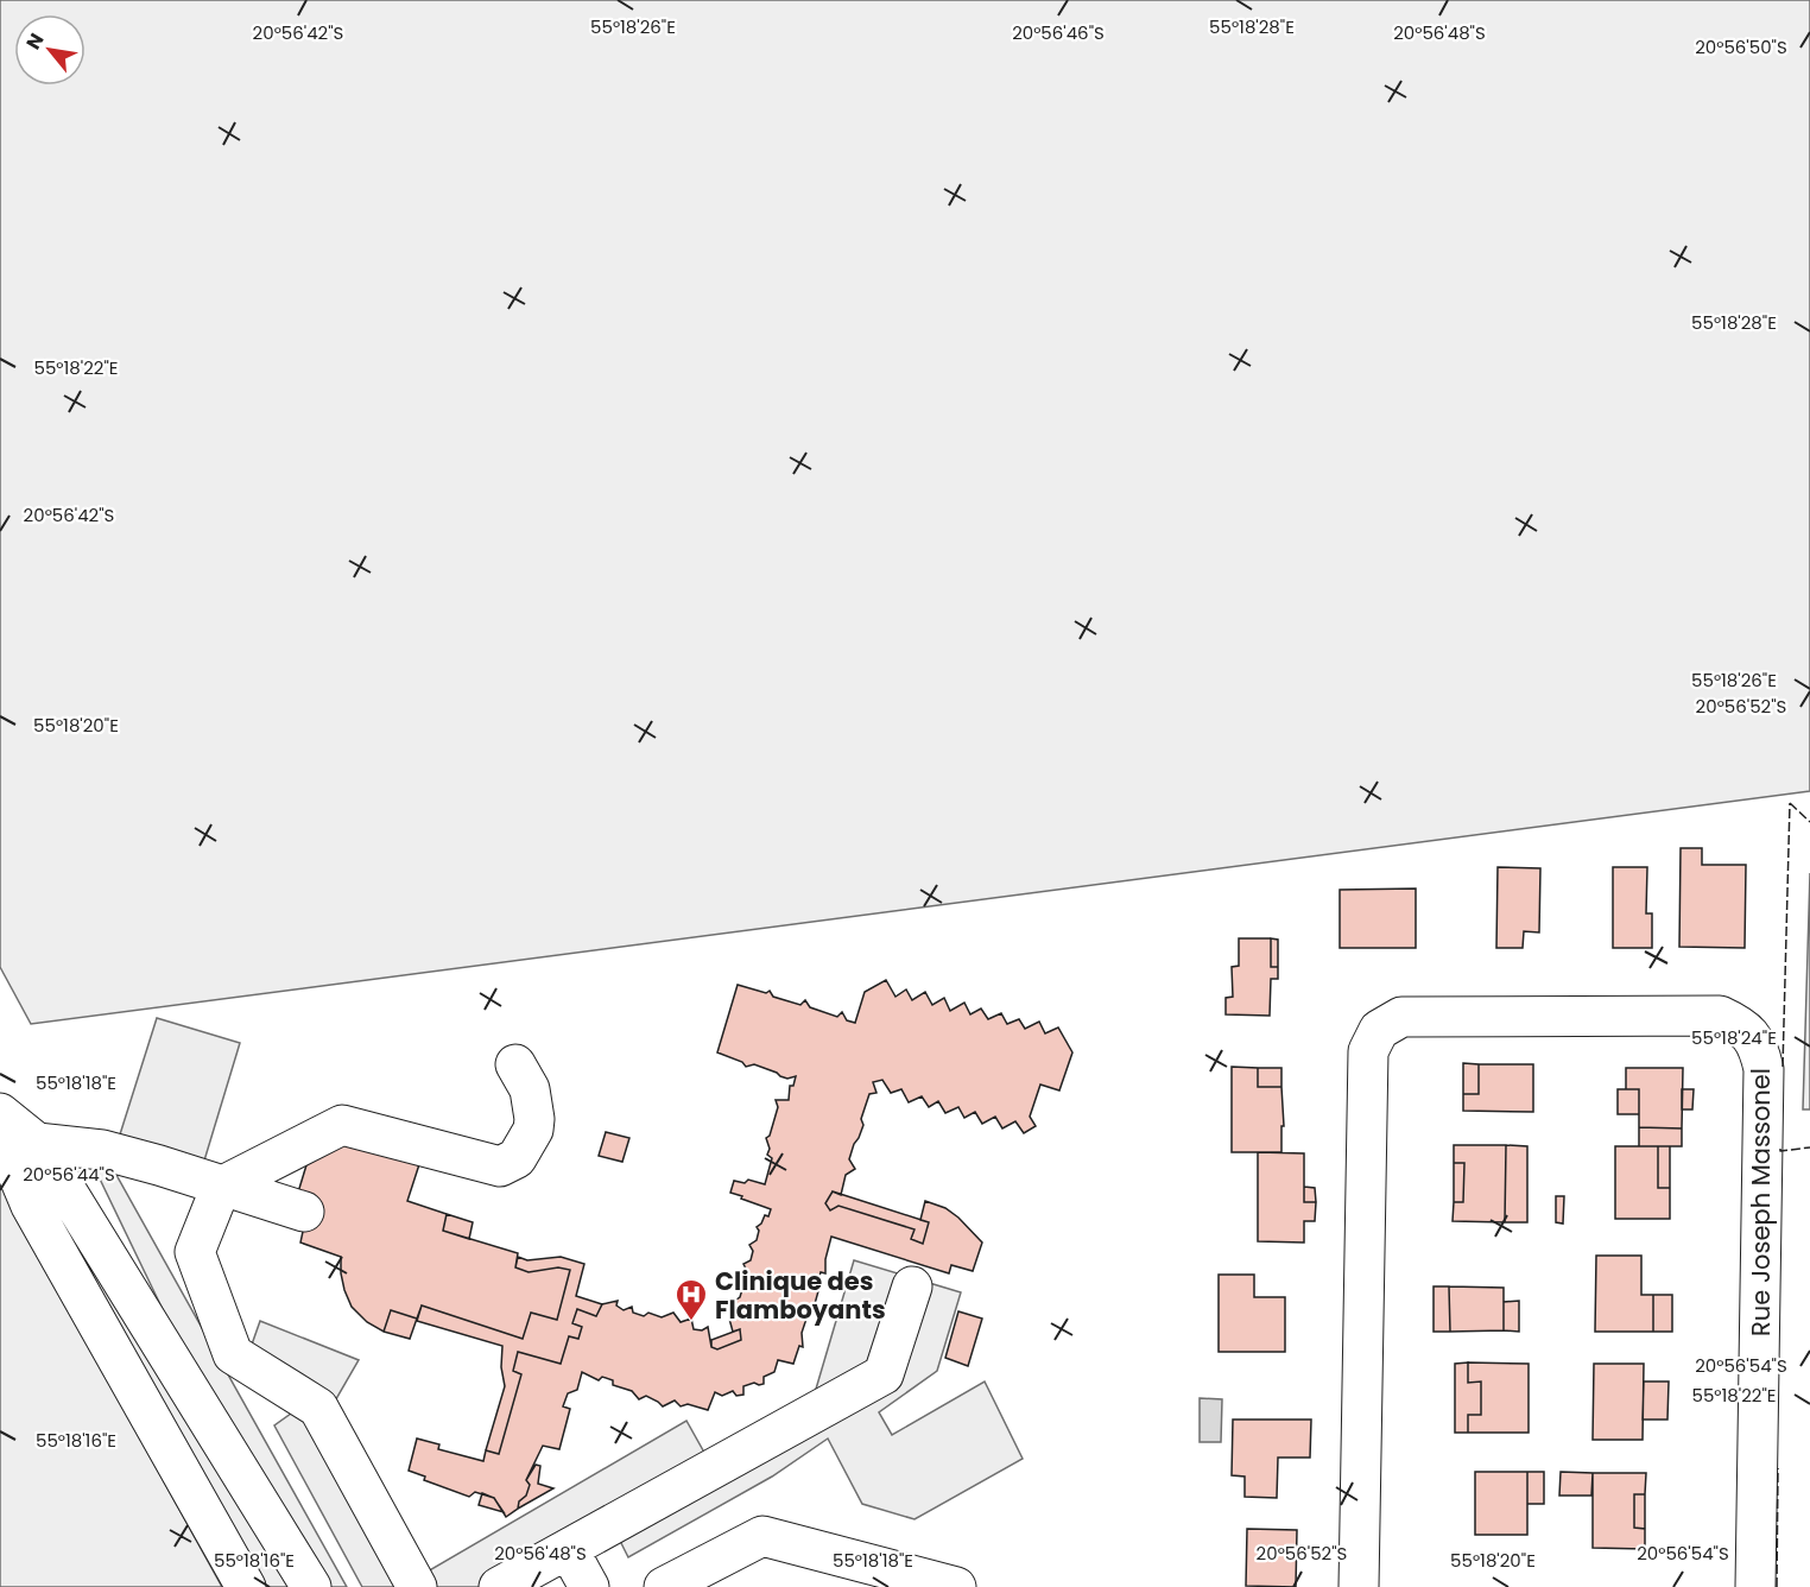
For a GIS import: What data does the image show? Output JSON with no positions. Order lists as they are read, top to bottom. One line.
{"streets":{"street":["Rue Joseph Massonel"]},"places":{"hospital":["Clinique des Flamboyants"]},"north":"top left","coordinates":["55°18'26\"E","55°18'28\"E","20°56'42\"S","20°56'46\"S","20°56'48\"S","20°56'50\"S","55°18'22\"E","20°56'52\"S","55°18'20\"E","55°18'24\"E","55°18'18\"E","20°56'44\"S","20°56'54\"S","55°18'16\"E"]}
